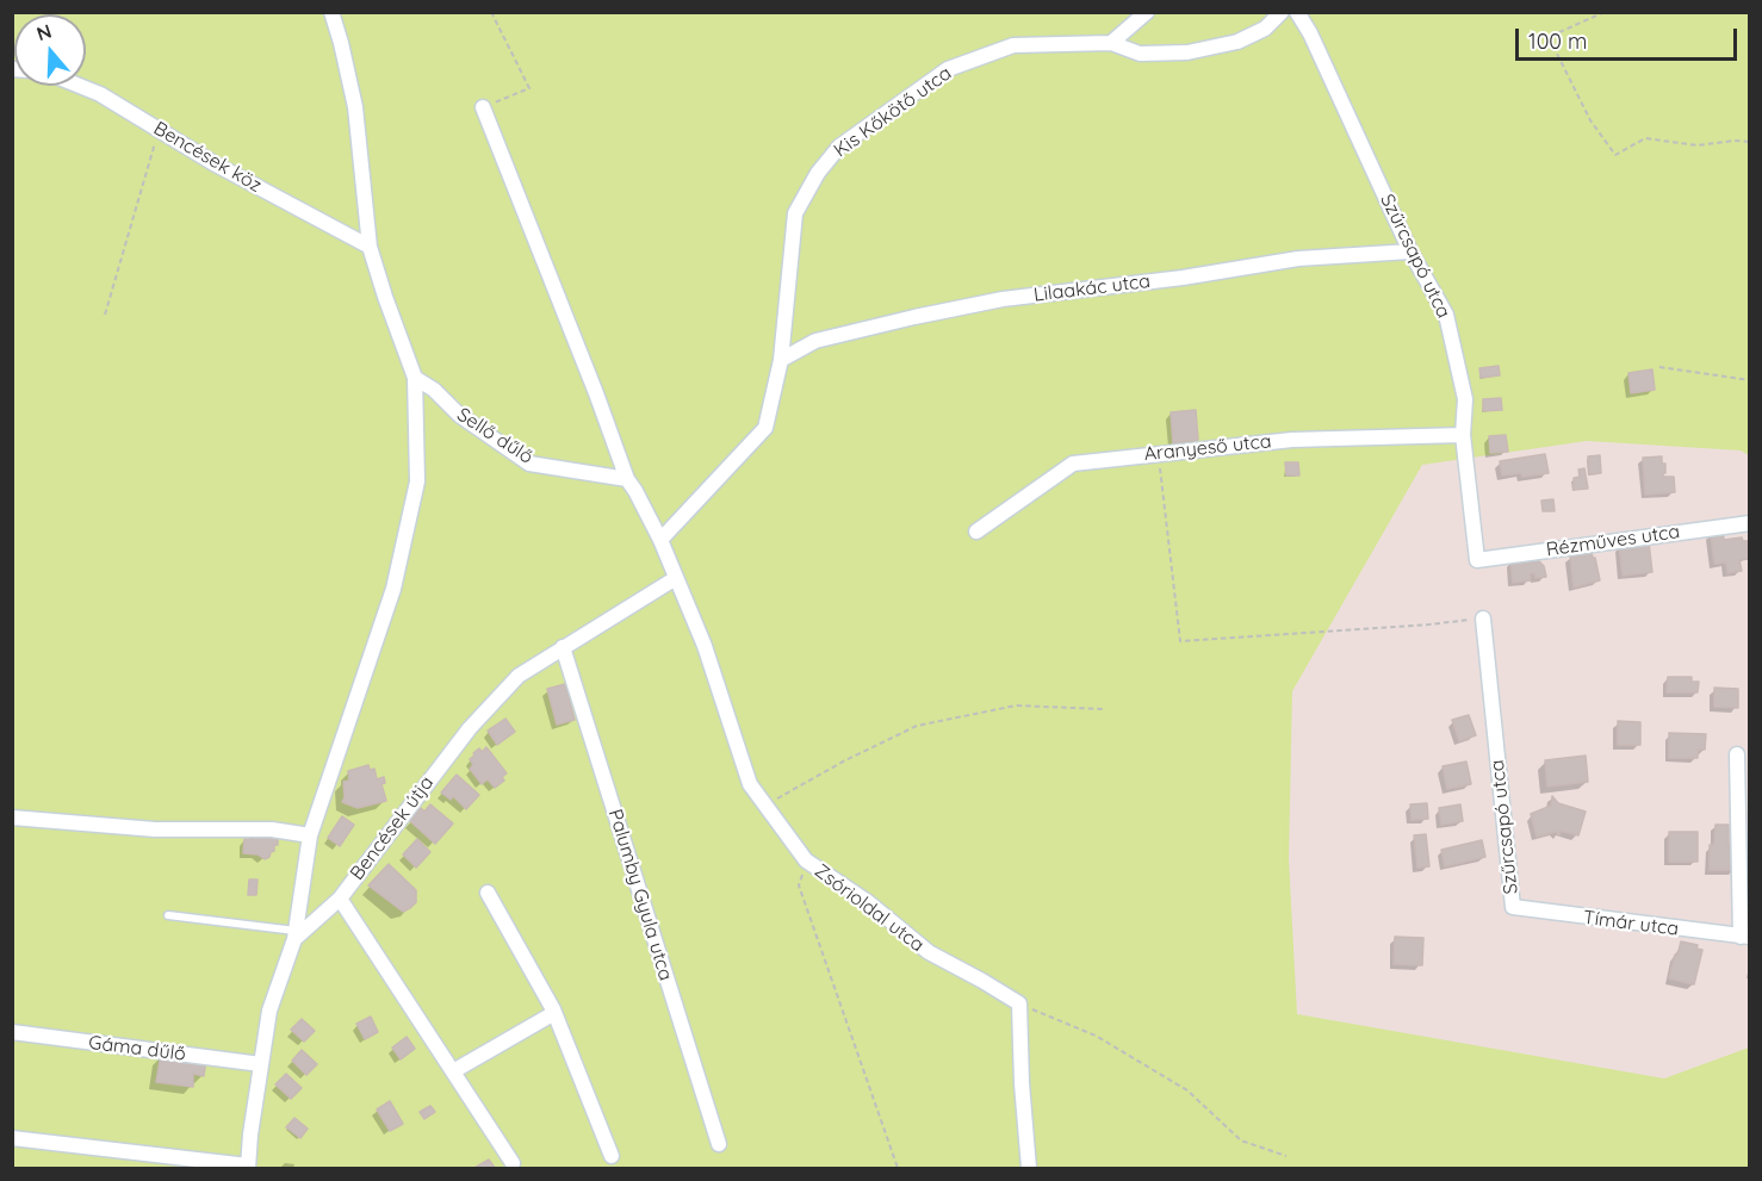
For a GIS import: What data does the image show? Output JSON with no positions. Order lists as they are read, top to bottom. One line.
{"streets":{"street":["Kis Kőkötő utca","Bencések köz","Szűrcsapó utca","Lilaakác utca","Sellő dűlő","Aranyeső utca","Rézműves utca","Bencések útja","Palumby Gyula utca","Zsórioldal utca","Tímár utca","Gáma dűlő"]},"crossings":[["Kis Kőkötő utca","Lilaakác utca"],["Kis Kőkötő utca","Zsórioldal utca"],["Szűrcsapó utca","Lilaakác utca"],["Szűrcsapó utca","Aranyeső utca"],["Szűrcsapó utca","Rézműves utca"],["Szűrcsapó utca","Tímár utca"],["Sellő dűlő","Zsórioldal utca"],["Bencések útja","Palumby Gyula utca"],["Bencések útja","Zsórioldal utca"],["Bencések útja","Gáma dűlő"]],"scale_bar":"100 m","north":"top"}
